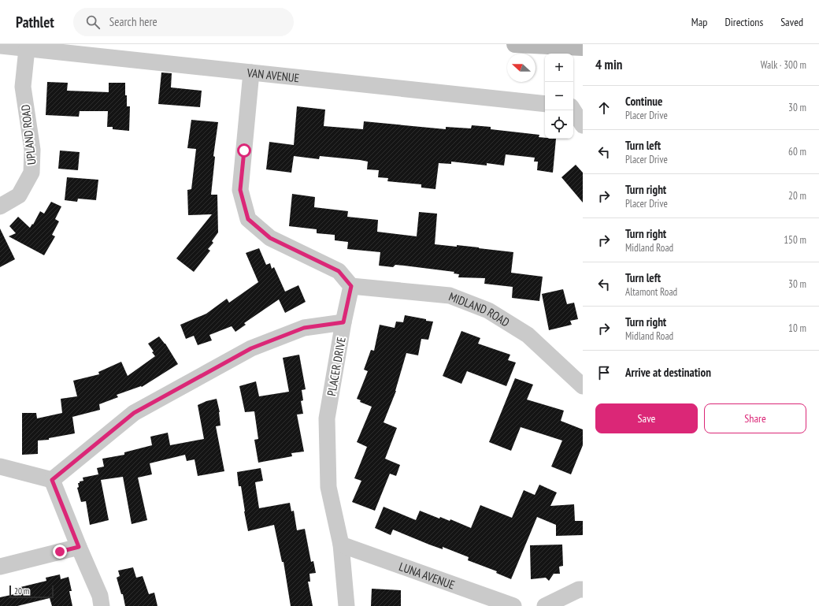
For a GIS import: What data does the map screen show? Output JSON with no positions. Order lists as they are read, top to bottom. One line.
{"streets":{"street":["VAN AVENUE","UPLAND ROAD","MIDLAND ROAD","PLACER DRIVE","LUNA AVENUE"]},"crossings":[["VAN AVENUE","UPLAND ROAD"],["MIDLAND ROAD","PLACER DRIVE"],["PLACER DRIVE","LUNA AVENUE"]],"scale_bar":"20 m","north":"left","page":{"header":"Pathlet","search":"Search here","nav":["Map","Directions","Saved"],"heading":["4 min","Walk · 300 m"],"map_buttons":["+","−"],"list":[["Continue","Placer Drive","30 m"],["Turn left","Placer Drive","60 m"],["Turn right","Placer Drive","20 m"],["Turn right","Midland Road","150 m"],["Turn left","Altamont Road","30 m"],["Turn right","Midland Road","10 m"],"Arrive at destination"],"buttons":["Save","Share"],"scale":"20 m"}}
